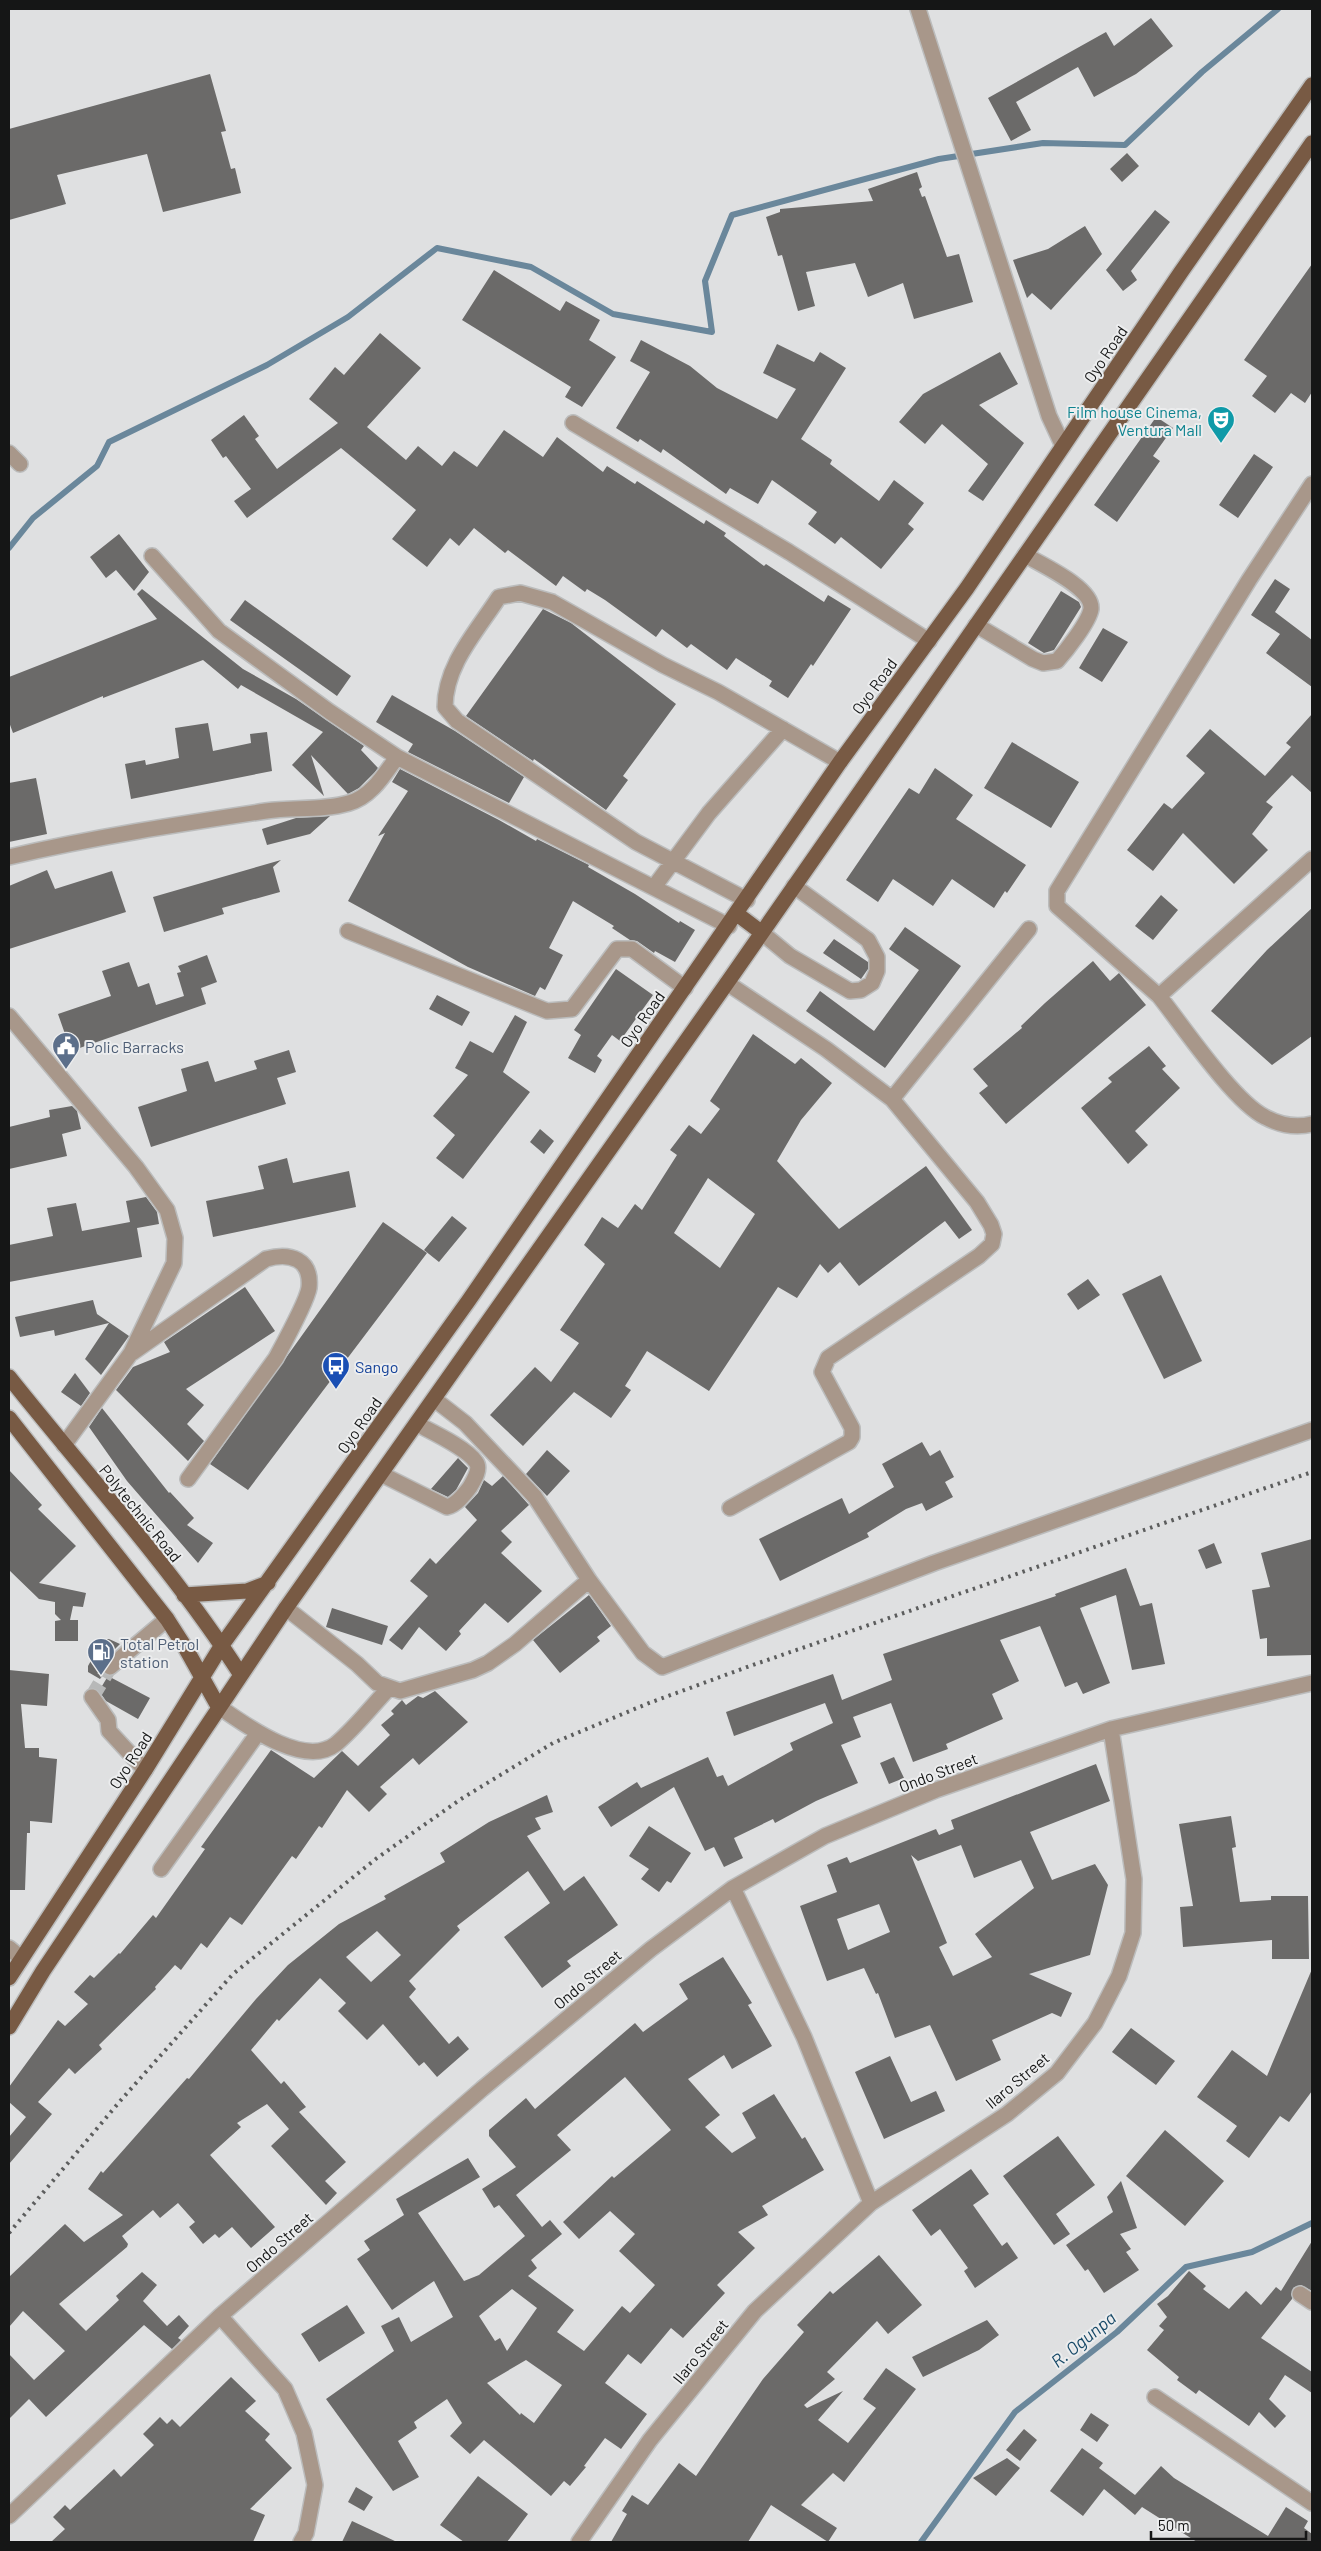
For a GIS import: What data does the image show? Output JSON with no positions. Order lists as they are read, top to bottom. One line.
{"streets":{"main road":["Oyo Road","Polytechnic Road"],"street":["Ondo Street","Ilaro Street"]},"crossings":[["Oyo Road","Polytechnic Road"],["Ondo Street","Ilaro Street"]],"water":["R. Ogunpa"],"places":{"theatre":["Film house Cinema, Ventura Mall"],"public building":["Polic Barracks"],"bus stop":["Sango"],"fuel station":["Total Petrol station"]},"scale_bar":"50 m"}
